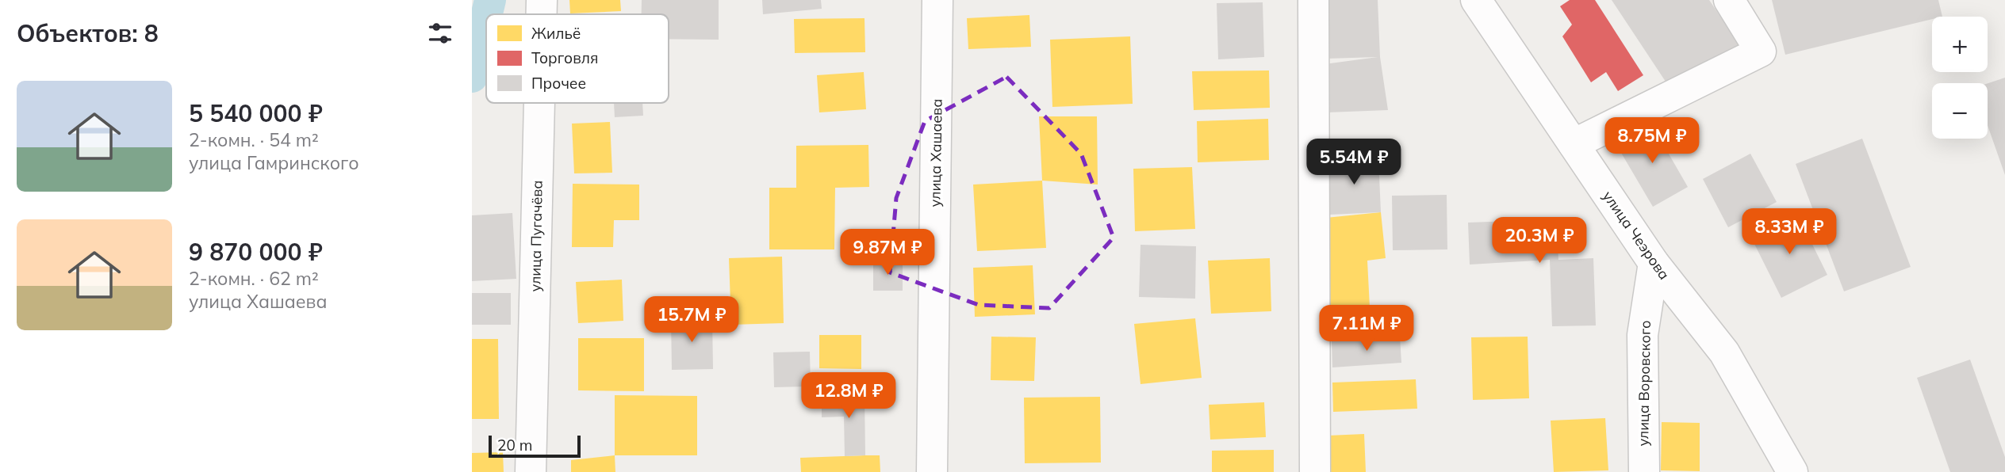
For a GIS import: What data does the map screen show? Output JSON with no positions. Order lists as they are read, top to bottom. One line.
{"streets":{"street":["улица Хашаева","улица Чеэрова","улица Пугачёва","улица Воровского"]},"crossings":[["улица Чеэрова","улица Воровского"]],"legend":["Жильё","Торговля","Прочее"],"scale_bar":"20 m","page":{"heading":"Объектов: 8","map_buttons":["+","−"],"list":[{"name":"5 540 000 ₽","note":"2-комн. · 54 m² · улица Гамринского"},{"name":"9 870 000 ₽","note":"2-комн. · 62 m² · улица Хашаева"}],"price":["8.75M ₽","5.54M ₽","8.33M ₽","20.3M ₽","9.87M ₽","15.7M ₽","7.11M ₽","12.8M ₽"],"scale":"20 m"}}
